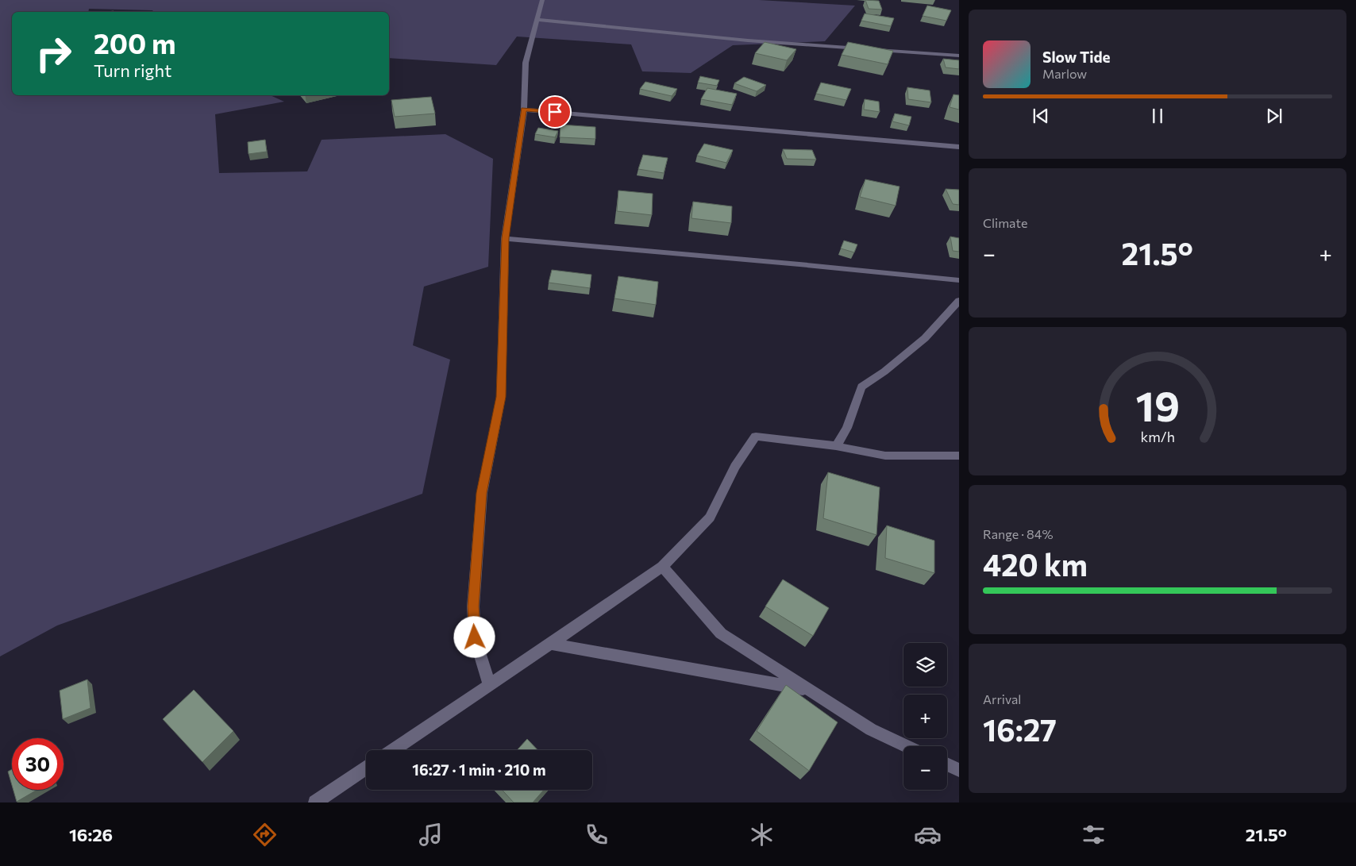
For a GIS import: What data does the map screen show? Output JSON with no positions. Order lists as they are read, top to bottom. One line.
{"page":{"turn":["200 m","Turn right"],"song":["Slow Tide","Marlow"],"tile":["Climate",["Range · 84%","420 km"],["Arrival","16:27"]],"heat":["−","21.5°","+"],"map_buttons":["+","−"],"limit":"30","trip":"16:27 · 1 min · 210 m","tabs":["16:26","21.5°"],"gauge":["19","km/h"]}}
